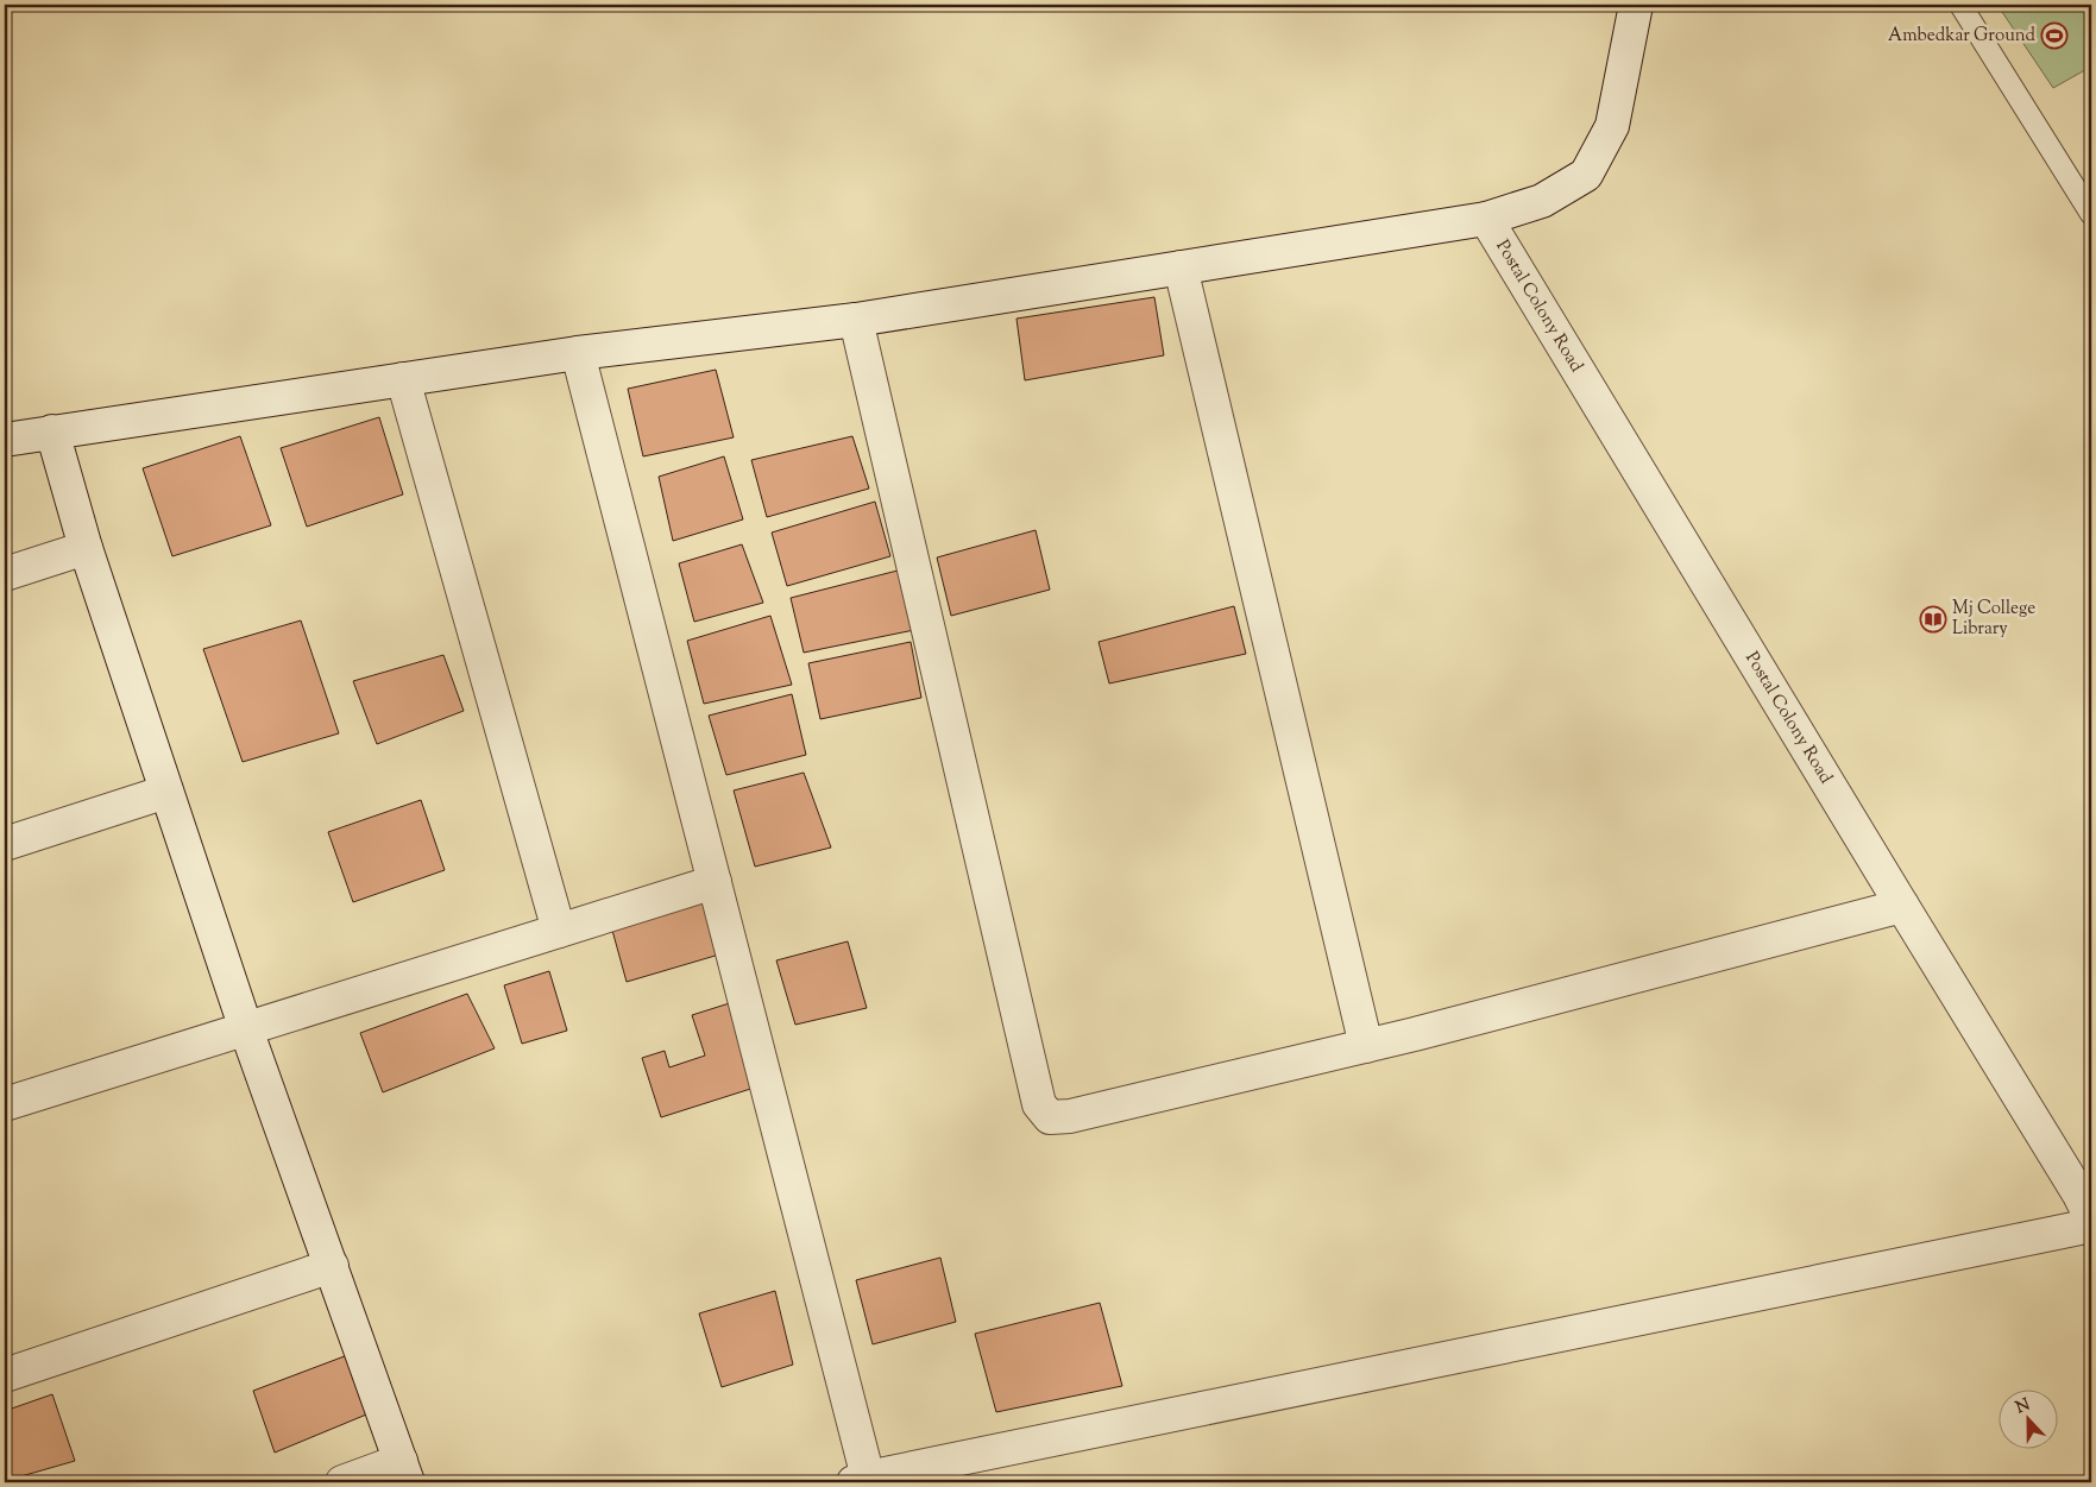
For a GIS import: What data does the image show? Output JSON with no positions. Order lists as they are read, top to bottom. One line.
{"streets":{"street":["Postal Colony Road"]},"places":{"sports":["Ambedkar Ground"],"library":["Mj College Library"]},"north":"top"}
